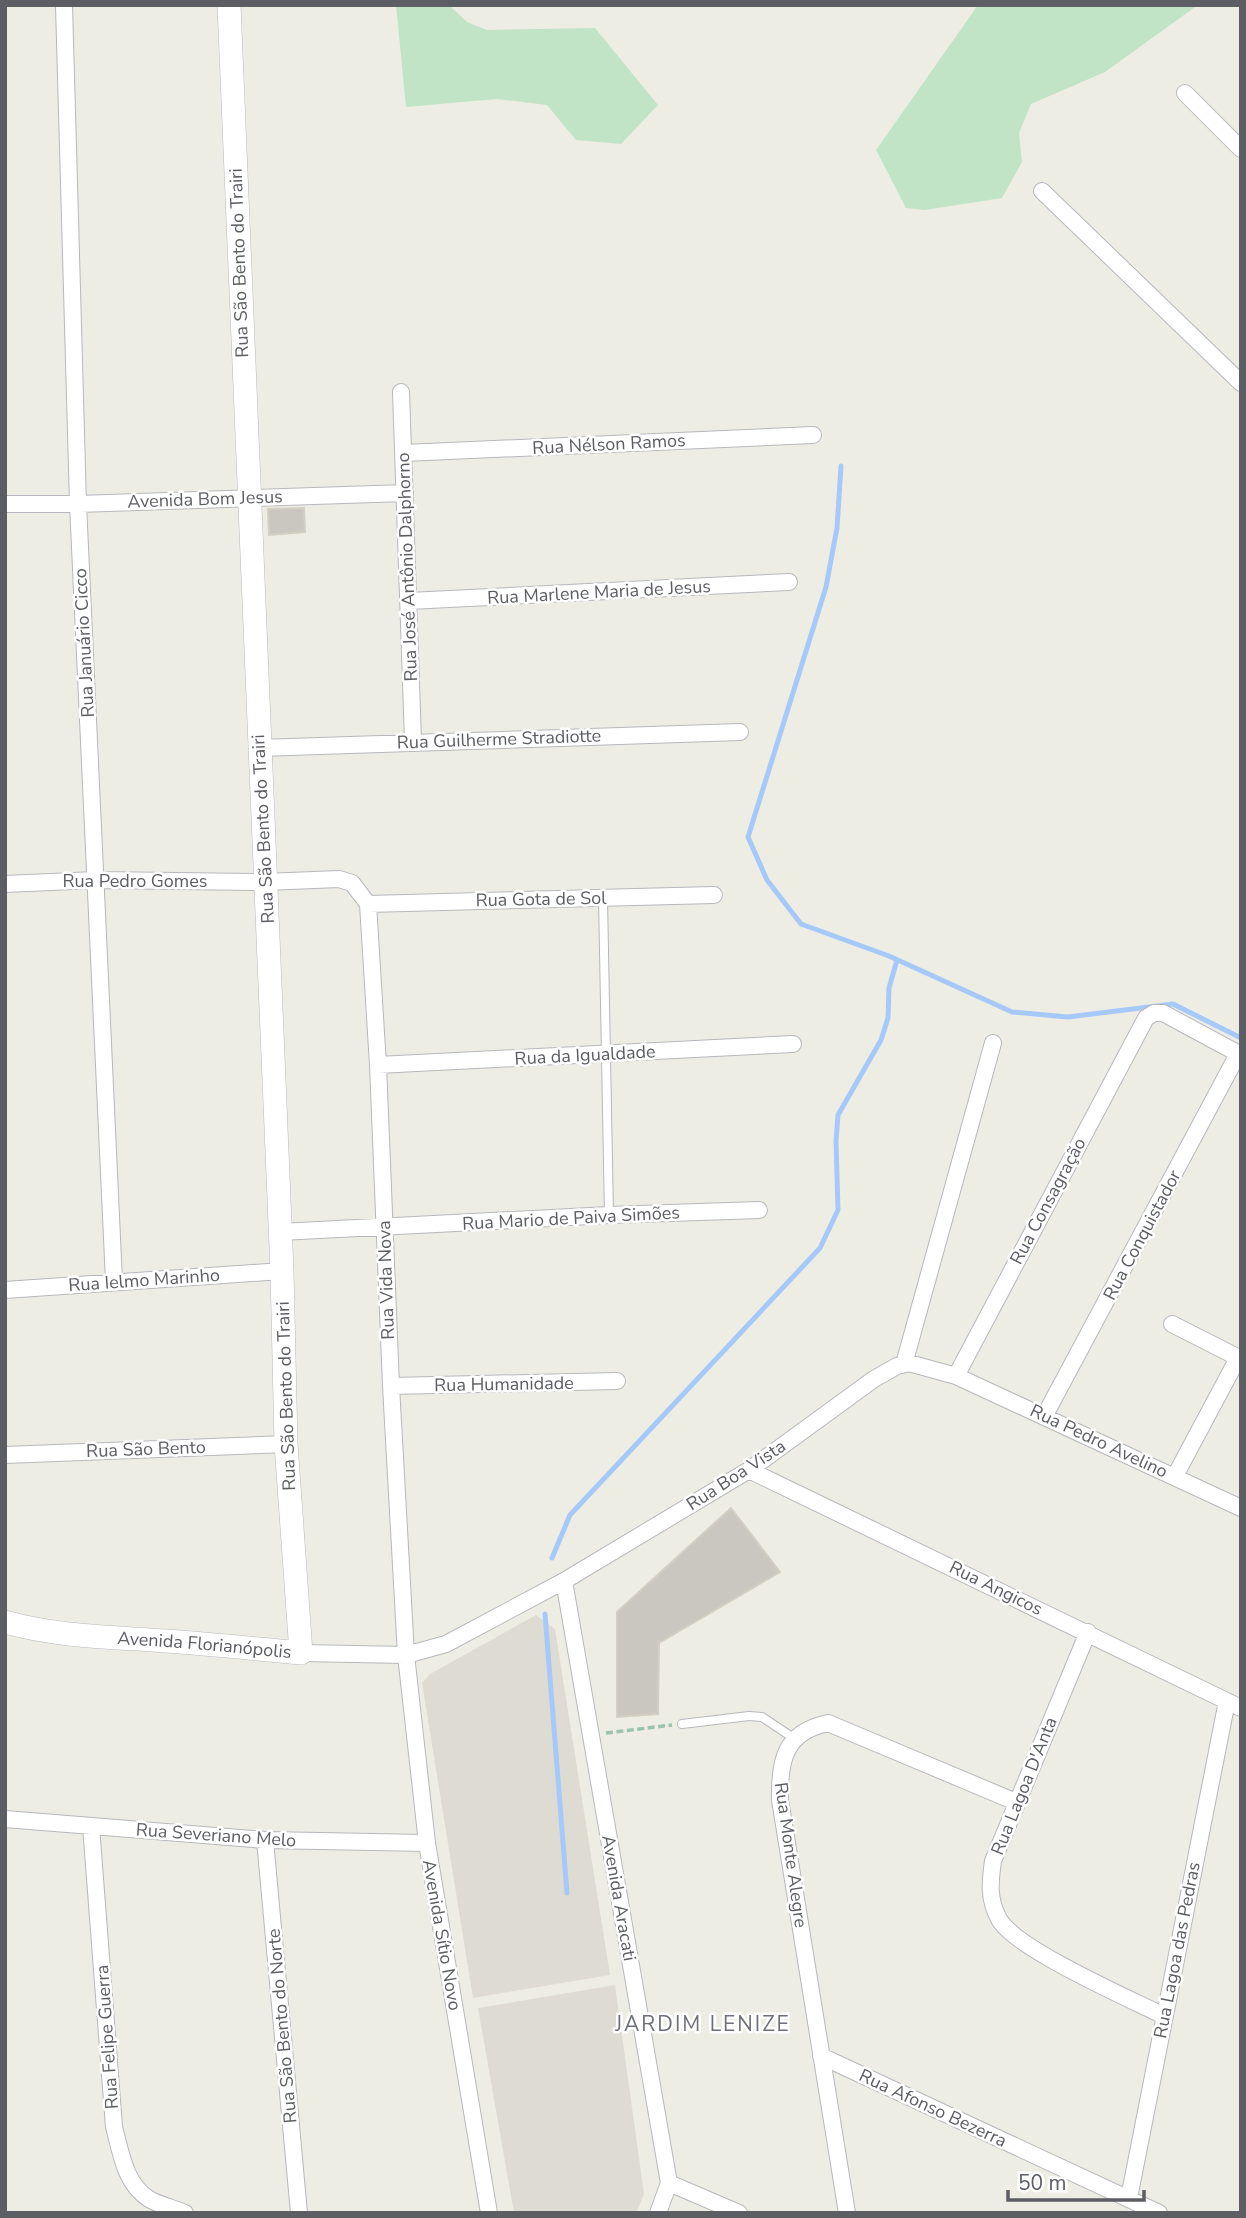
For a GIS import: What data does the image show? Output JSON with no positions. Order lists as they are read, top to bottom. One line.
{"streets":{"street":["Rua São Bento do Trairi","Rua Nélson Ramos","Avenida Bom Jesus","Rua José Antônio Dalphorno","Rua Marlene Maria de Jesus","Rua Januário Cicco","Rua Guilherme Stradiotte","Rua Pedro Gomes","Rua Gota de Sol","Rua da Igualdade","Rua Consagração","Rua Mario de Paiva Simões","Rua Conquistador","Rua Ielmo Marinho","Rua Vida Nova","Rua Humanidade","Rua Pedro Avelino","Rua São Bento","Rua Boa Vista","Rua Angicos","Avenida Florianópolis","Rua Lagoa D'Anta","Rua Severiano Melo","Rua Monte Alegre","Avenida Aracati","Avenida Sítio Novo","Rua Lagoa das Pedras","Rua São Bento do Norte","Rua Felipe Guerra","Rua Afonso Bezerra"]},"crossings":[["Rua São Bento do Trairi","Avenida Bom Jesus"],["Rua São Bento do Trairi","Rua Guilherme Stradiotte"],["Rua São Bento do Trairi","Rua Pedro Gomes"],["Rua São Bento do Trairi","Rua Mario de Paiva Simões"],["Rua São Bento do Trairi","Rua Ielmo Marinho"],["Rua São Bento do Trairi","Rua São Bento"],["Rua São Bento do Trairi","Avenida Florianópolis"],["Rua Nélson Ramos","Rua José Antônio Dalphorno"],["Avenida Bom Jesus","Rua José Antônio Dalphorno"],["Avenida Bom Jesus","Rua Januário Cicco"],["Rua José Antônio Dalphorno","Rua Marlene Maria de Jesus"],["Rua José Antônio Dalphorno","Rua Guilherme Stradiotte"],["Rua Januário Cicco","Rua Pedro Gomes"],["Rua Januário Cicco","Rua Ielmo Marinho"],["Rua Pedro Gomes","Rua Gota de Sol"],["Rua Pedro Gomes","Rua Vida Nova"],["Rua Gota de Sol","Rua Vida Nova"],["Rua da Igualdade","Rua Vida Nova"],["Rua Consagração","Rua Conquistador"],["Rua Consagração","Rua Pedro Avelino"],["Rua Mario de Paiva Simões","Rua Vida Nova"],["Rua Conquistador","Rua Pedro Avelino"],["Rua Vida Nova","Rua Humanidade"],["Rua Vida Nova","Avenida Florianópolis"],["Rua Vida Nova","Avenida Sítio Novo"],["Rua Boa Vista","Rua Angicos"],["Rua Boa Vista","Avenida Aracati"],["Rua Angicos","Rua Lagoa D'Anta"],["Rua Angicos","Rua Lagoa das Pedras"],["Avenida Florianópolis","Avenida Sítio Novo"],["Rua Lagoa D'Anta","Rua Lagoa das Pedras"],["Rua Severiano Melo","Avenida Sítio Novo"],["Rua Severiano Melo","Rua São Bento do Norte"],["Rua Severiano Melo","Rua Felipe Guerra"],["Rua Monte Alegre","Rua Afonso Bezerra"],["Rua Lagoa das Pedras","Rua Afonso Bezerra"]],"districts":["JARDIM LENIZE"],"scale_bar":"50 m"}
